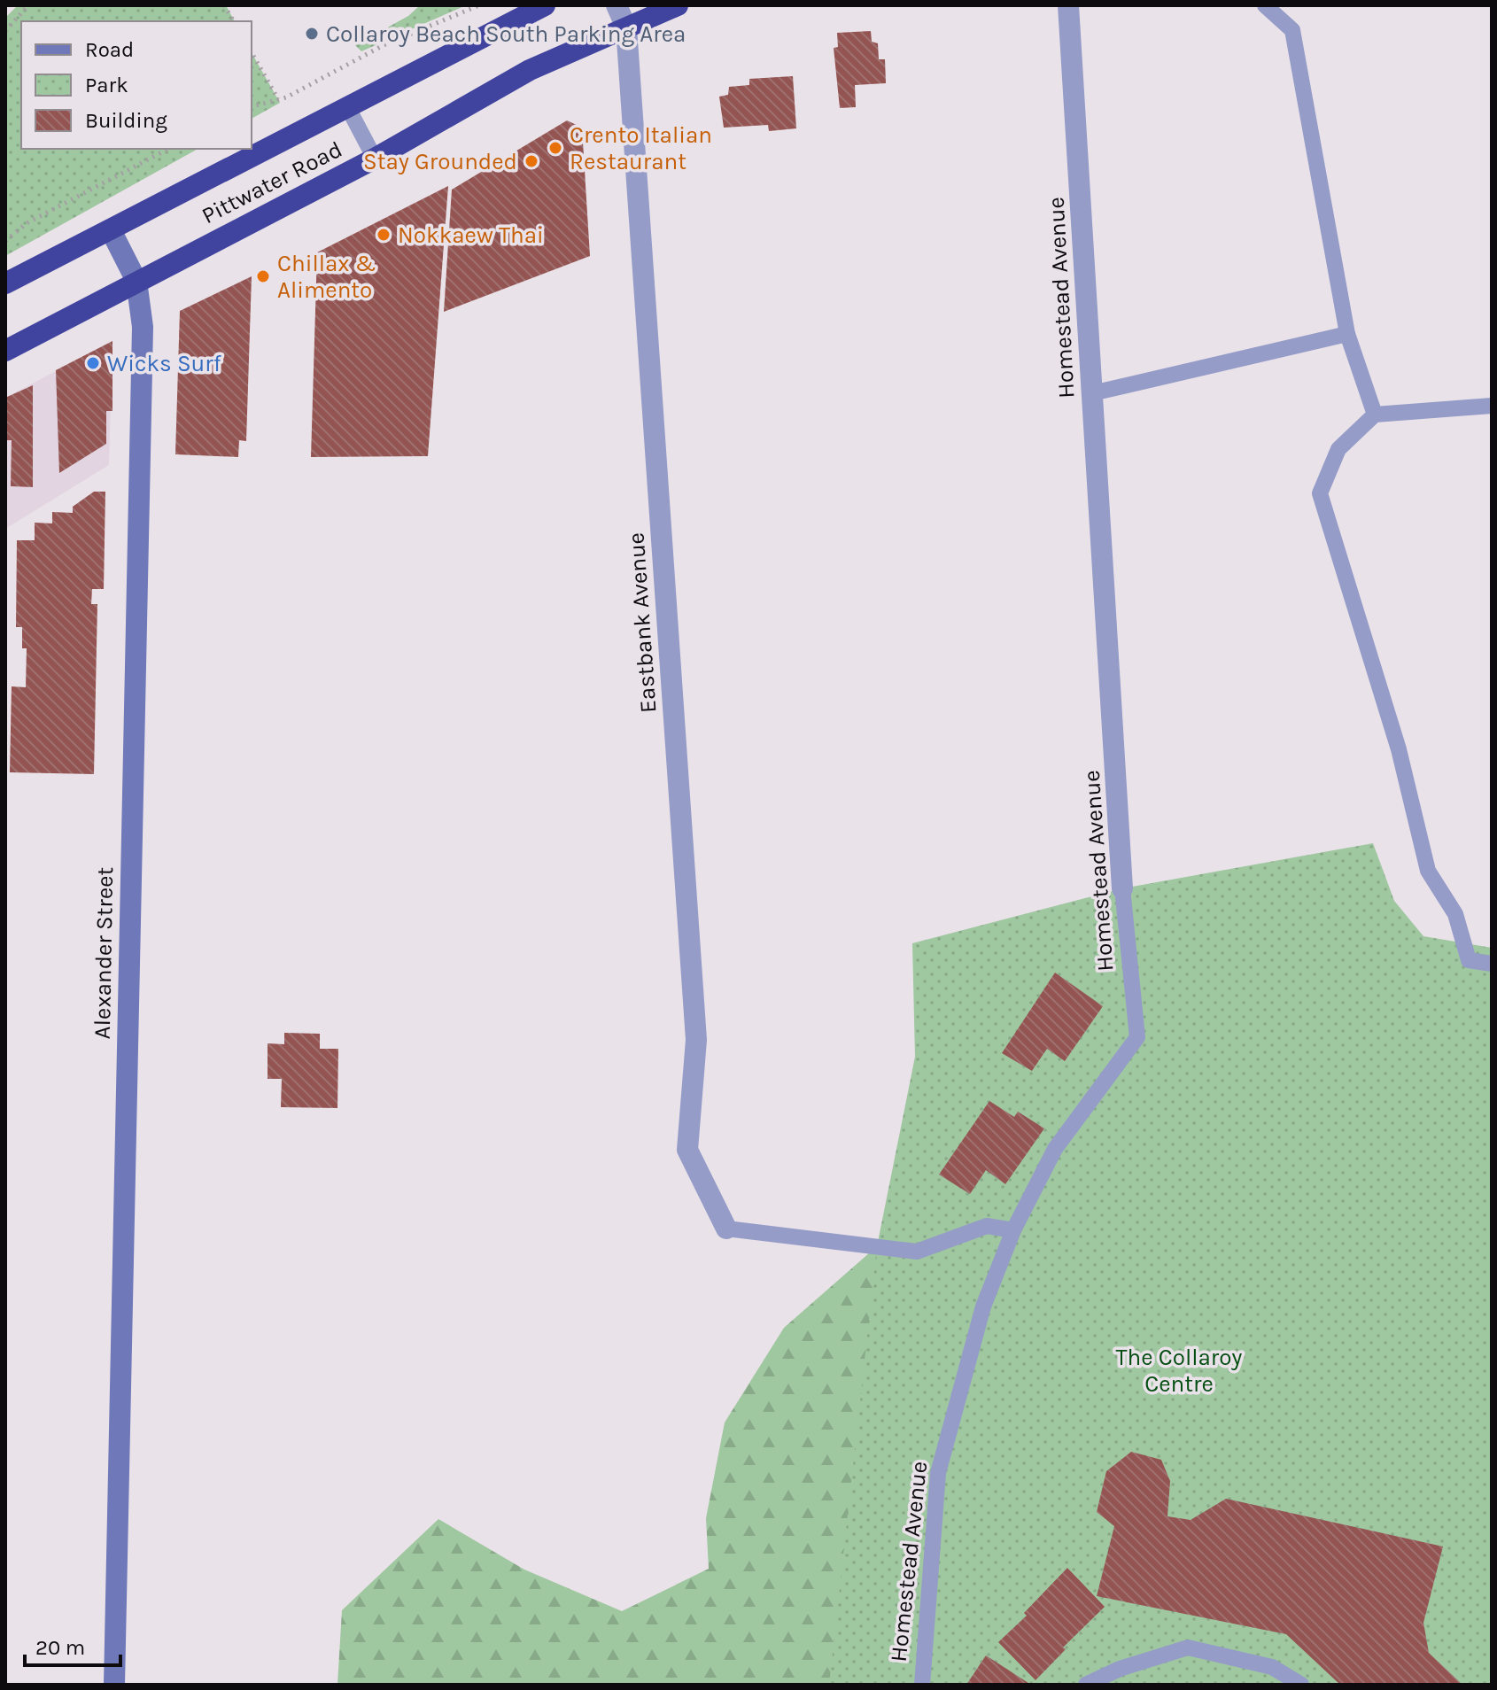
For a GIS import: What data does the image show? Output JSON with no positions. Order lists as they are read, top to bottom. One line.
{"streets":{"highway":["Pittwater Road"],"street":["Homestead Avenue","Eastbank Avenue","Alexander Street"]},"crossings":[["Pittwater Road","Eastbank Avenue"],["Pittwater Road","Alexander Street"]],"parks":["The Collaroy Centre"],"places":["Collaroy Beach South Parking Area","Crento Italian Restaurant","Stay Grounded","Nokkaew Thai","Chillax & Alimento","Wicks Surf"],"legend":["Road","Park","Building"],"scale_bar":"20 m"}
